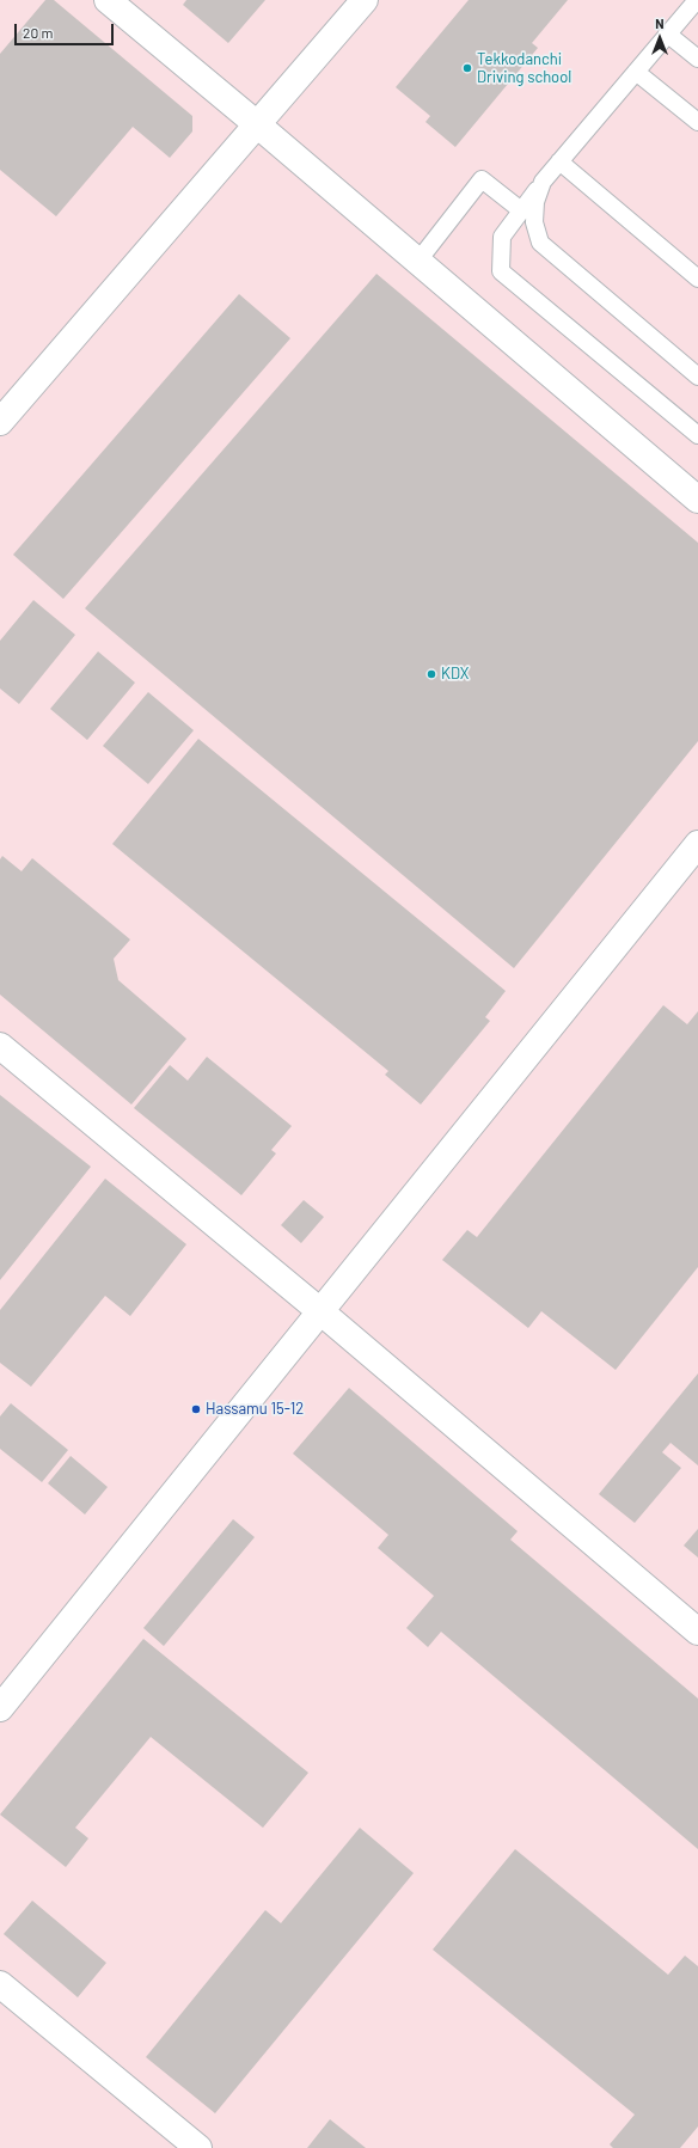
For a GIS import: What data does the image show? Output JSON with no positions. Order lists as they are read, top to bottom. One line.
{"places":["Tekkodanchi Driving school","KDX","Hassamu 15-12"],"scale_bar":"20 m","north":"top"}
